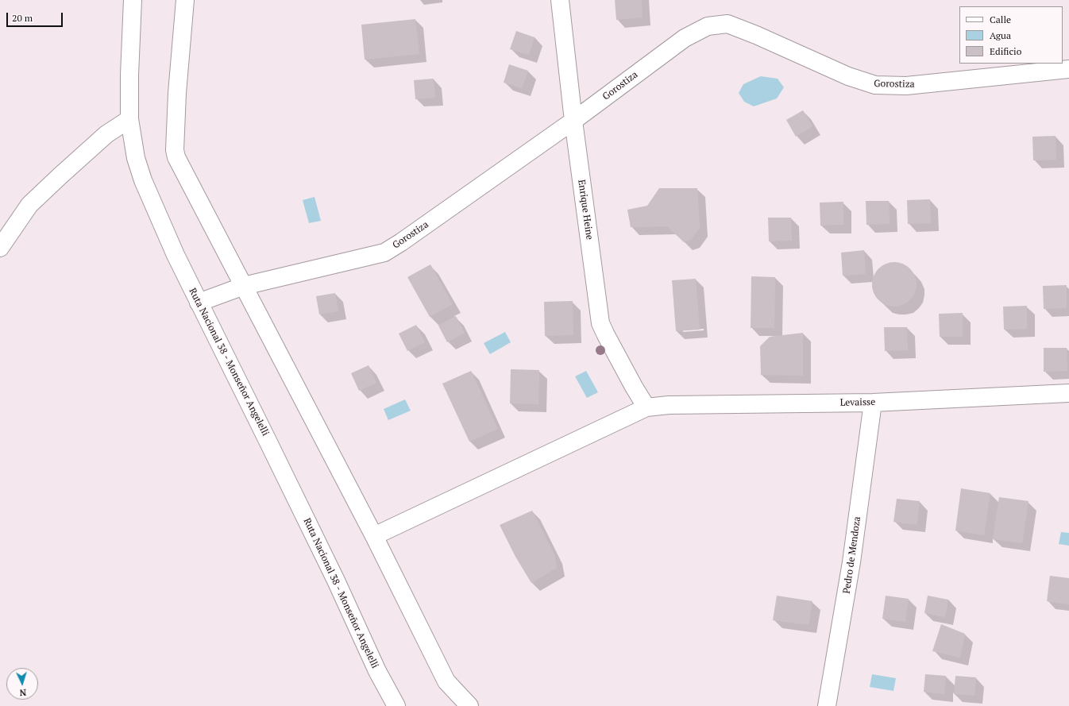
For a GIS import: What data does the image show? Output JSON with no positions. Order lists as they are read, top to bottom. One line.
{"streets":{"street":["Gorostiza","Enrique Heine","Ruta Nacional 38 - Monseñor Angelelli","Levaisse","Pedro de Mendoza"]},"crossings":[["Gorostiza","Enrique Heine"],["Gorostiza","Ruta Nacional 38 - Monseñor Angelelli"],["Enrique Heine","Levaisse"],["Levaisse","Pedro de Mendoza"]],"legend":["Calle","Agua","Edificio"],"scale_bar":"20 m","north":"bottom"}
